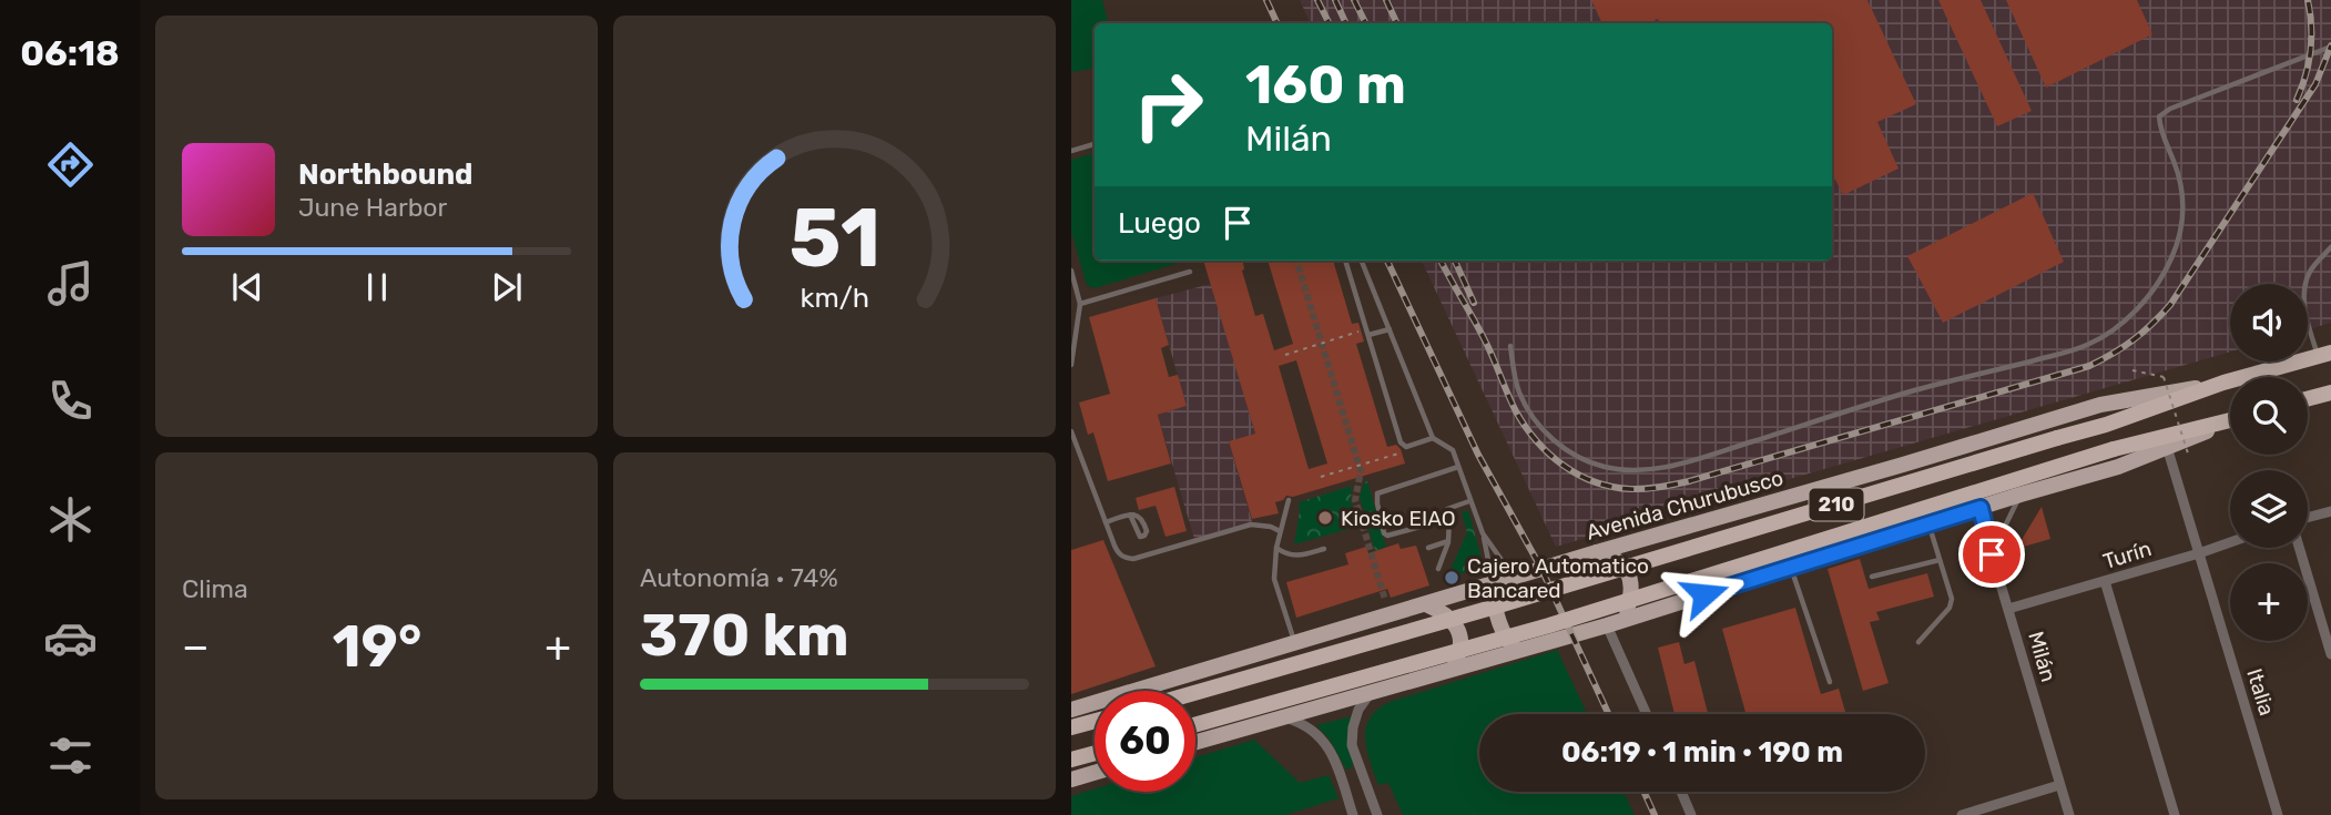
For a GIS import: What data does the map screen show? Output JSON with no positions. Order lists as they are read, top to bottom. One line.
{"streets":{"highway":["Avenida Churubusco","210"],"street":["Turín","Milán","Italia"]},"crossings":[["Turín","Milán"],["Turín","Italia"]],"places":["Kiosko EIAO","Cajero Automatico Bancared"],"page":{"tabs":"06:18","turn":["160 m","Milán"],"song":["Northbound","June Harbor"],"then":"Luego","map_buttons":"+","tile":["Clima",["Autonomía · 74%","370 km"]],"heat":["−","19°","+"],"limit":"60","trip":"06:19 · 1 min · 190 m","gauge":["51","km/h"]}}
